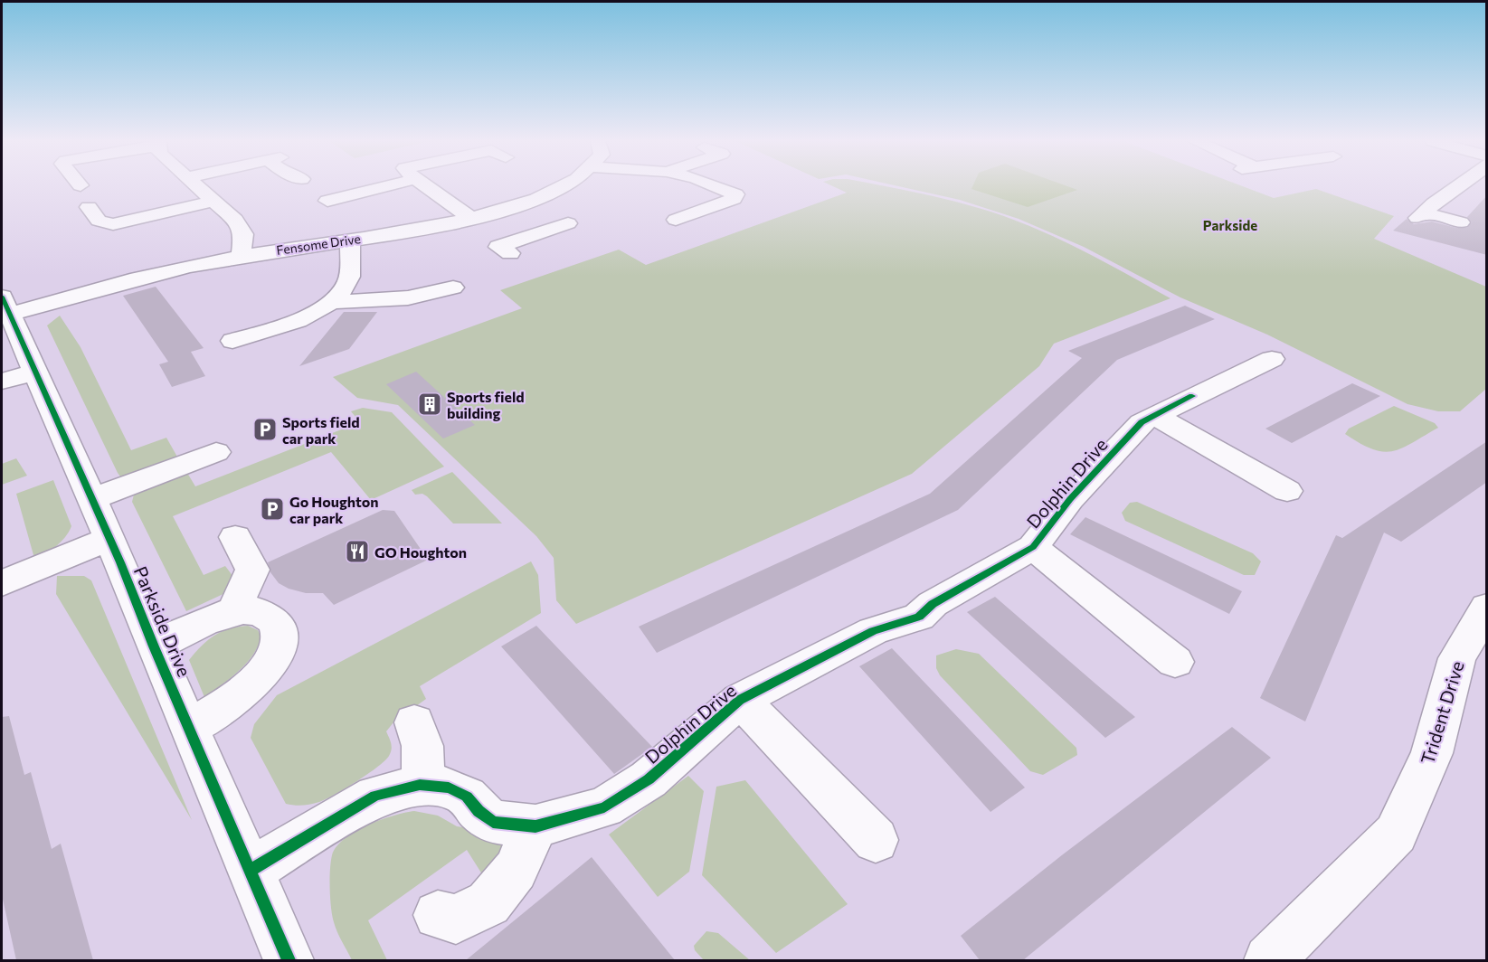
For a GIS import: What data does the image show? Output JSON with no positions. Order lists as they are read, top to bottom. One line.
{"streets":{"street":["Fensome Drive","Dolphin Drive","Parkside Drive","Trident Drive"]},"crossings":[["Fensome Drive","Parkside Drive"],["Dolphin Drive","Parkside Drive"]],"districts":["Parkside"],"places":{"building":["Sports field building"],"parking":["Sports field car park","Go Houghton car park"],"restaurant":["GO Houghton"]}}
